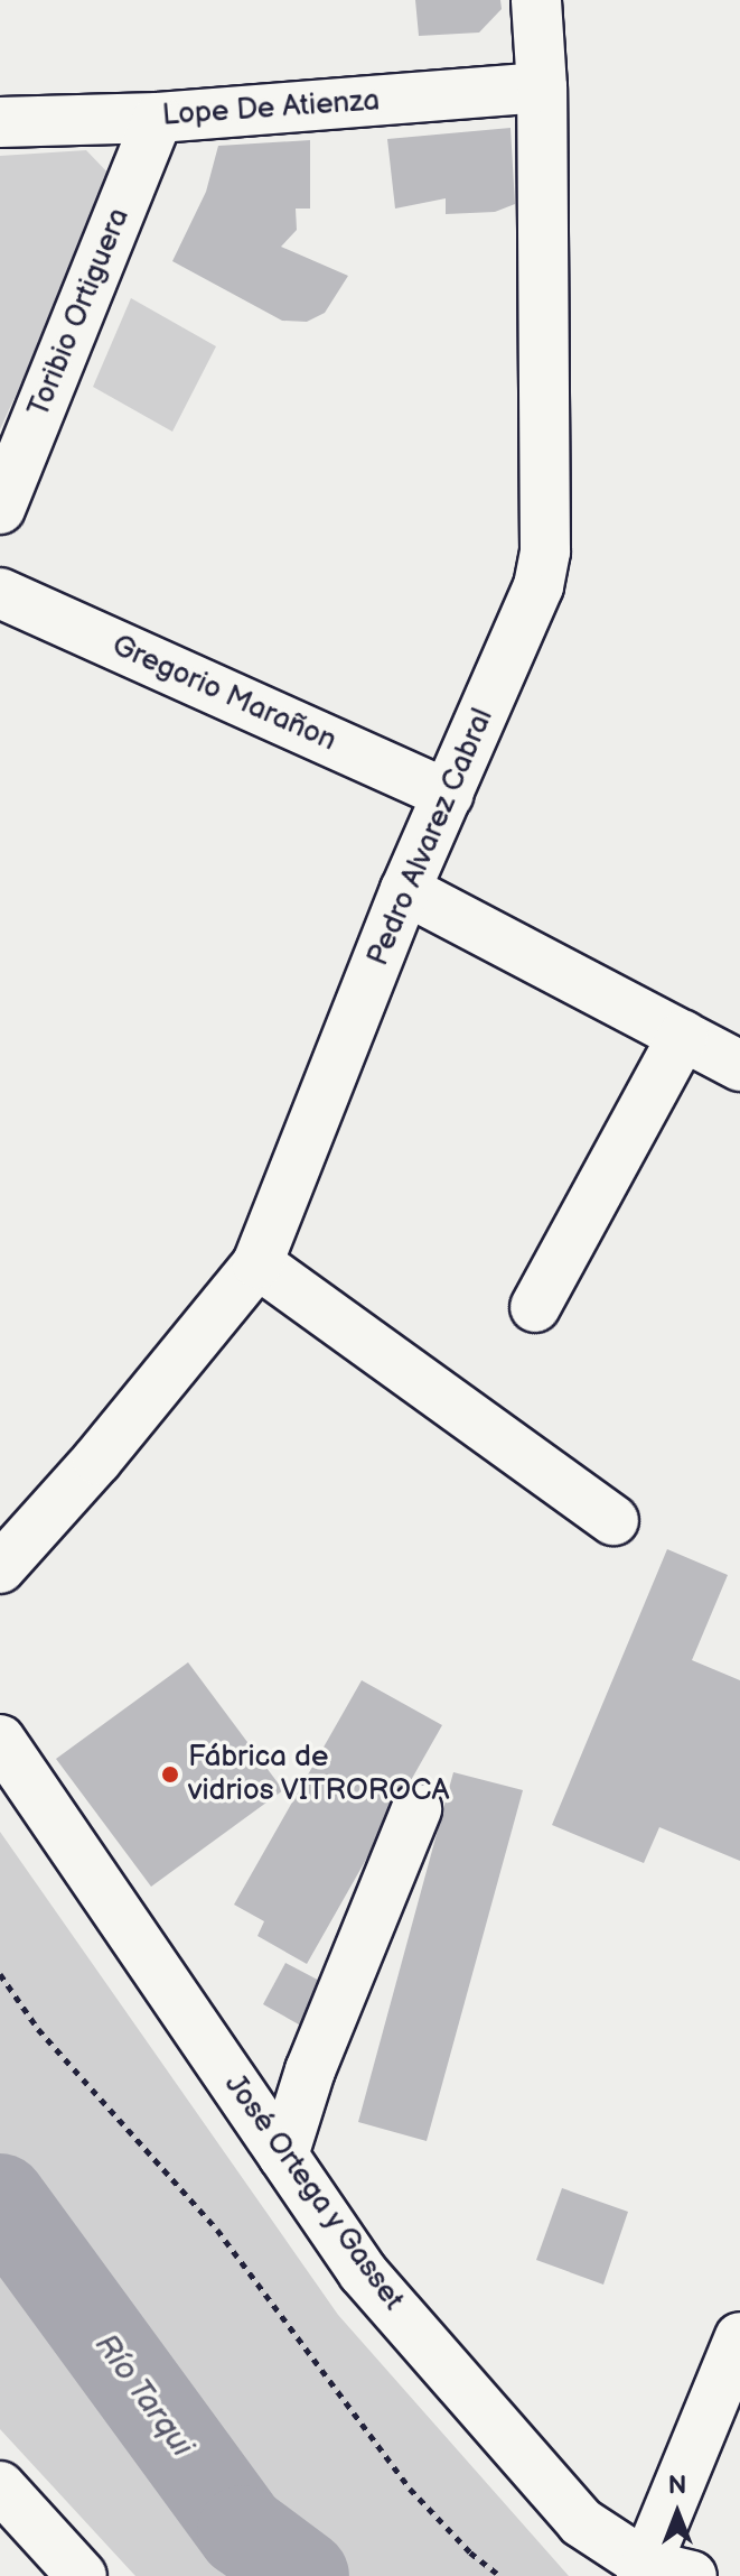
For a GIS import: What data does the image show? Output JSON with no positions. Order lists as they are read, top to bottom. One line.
{"streets":{"street":["Lope De Atienza","Toribio Ortiguera","Gregorio Marañon","Pedro Alvarez Cabral","José Ortega y Gasset"]},"crossings":[["Lope De Atienza","Toribio Ortiguera"],["Lope De Atienza","Pedro Alvarez Cabral"],["Gregorio Marañon","Pedro Alvarez Cabral"]],"water":["Río Tarqui"],"places":["Fábrica de vidrios VITROROCA"],"north":"top"}
